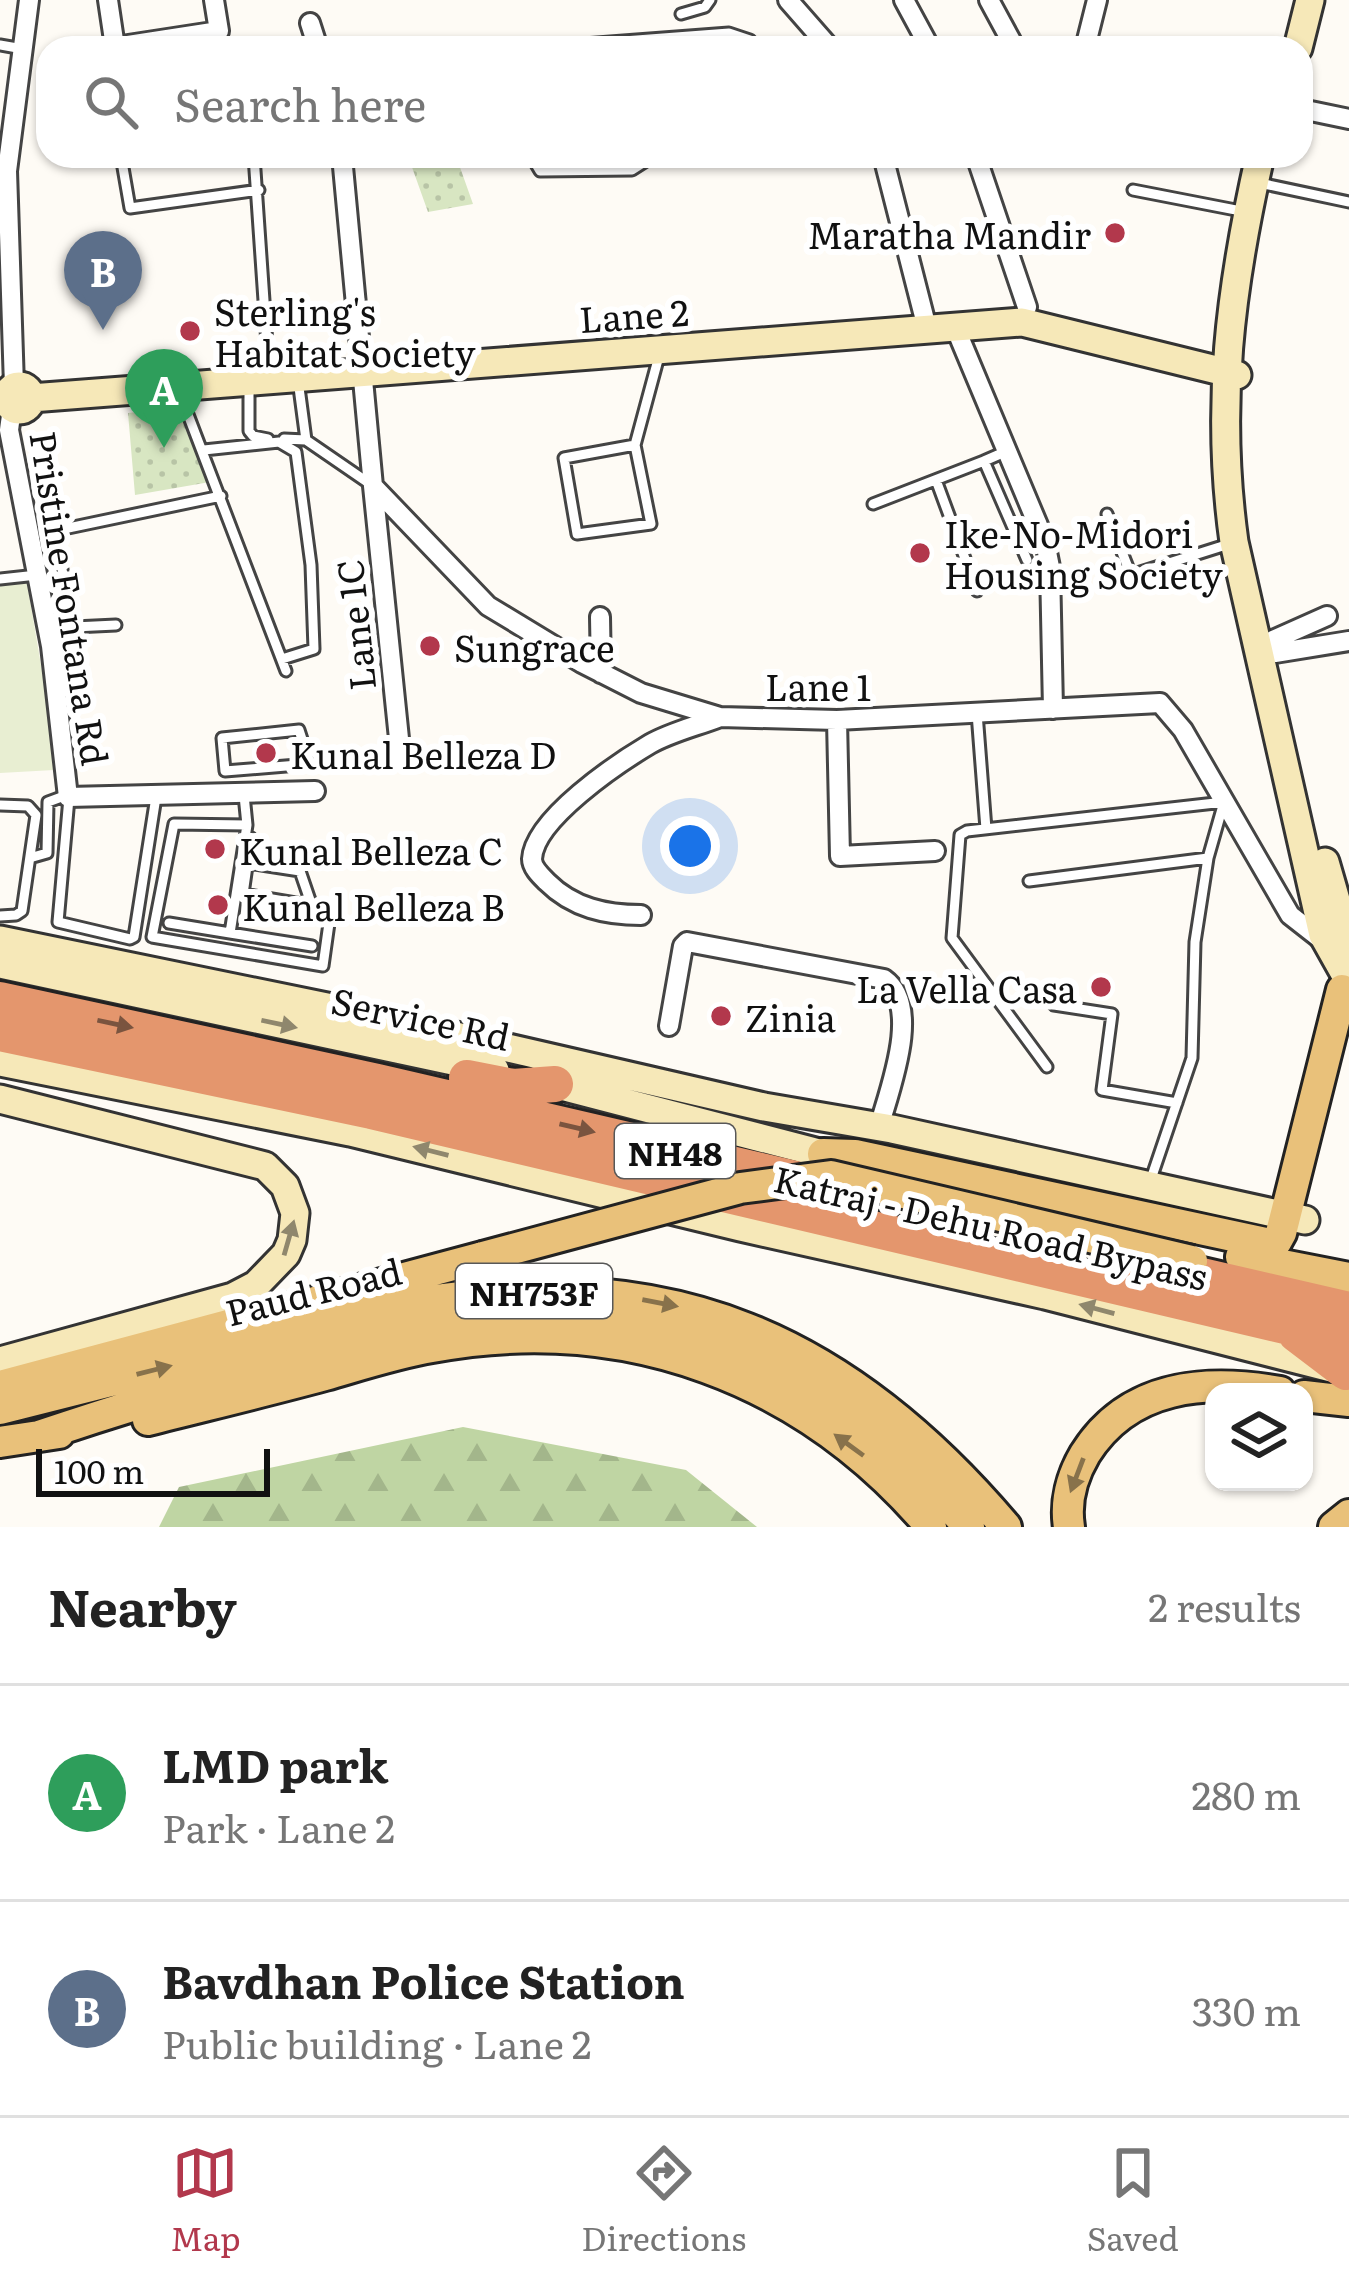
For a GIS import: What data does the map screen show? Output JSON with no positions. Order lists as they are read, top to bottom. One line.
{"streets":{"highway":["NH48","Katraj - Dehu Road Bypass"],"main road":["Paud Road","NH753F"],"street":["Lane 2","Pristine Fontana Rd","Lane 1C","Lane 1","Service Rd"]},"crossings":[["Lane 2","Pristine Fontana Rd"],["Lane 1C","Lane 1"]],"places":["Maratha Mandir","Sterling's Habitat Society","Ike-No-Midori Housing Society","Sungrace","Kunal Belleza D","Kunal Belleza C","Kunal Belleza B","La Vella Casa","Zinia"],"scale_bar":"100 m","page":{"search":"Search here","pins":["B","A"],"scale":"100 m","heading":["Nearby","2 results"],"list":[{"mark":"A","name":"LMD park","note":"Park · Lane 2","value":"280 m"},{"mark":"B","name":"Bavdhan Police Station","note":"Public building · Lane 2","value":"330 m"}],"nav":["Map","Directions","Saved"]}}
